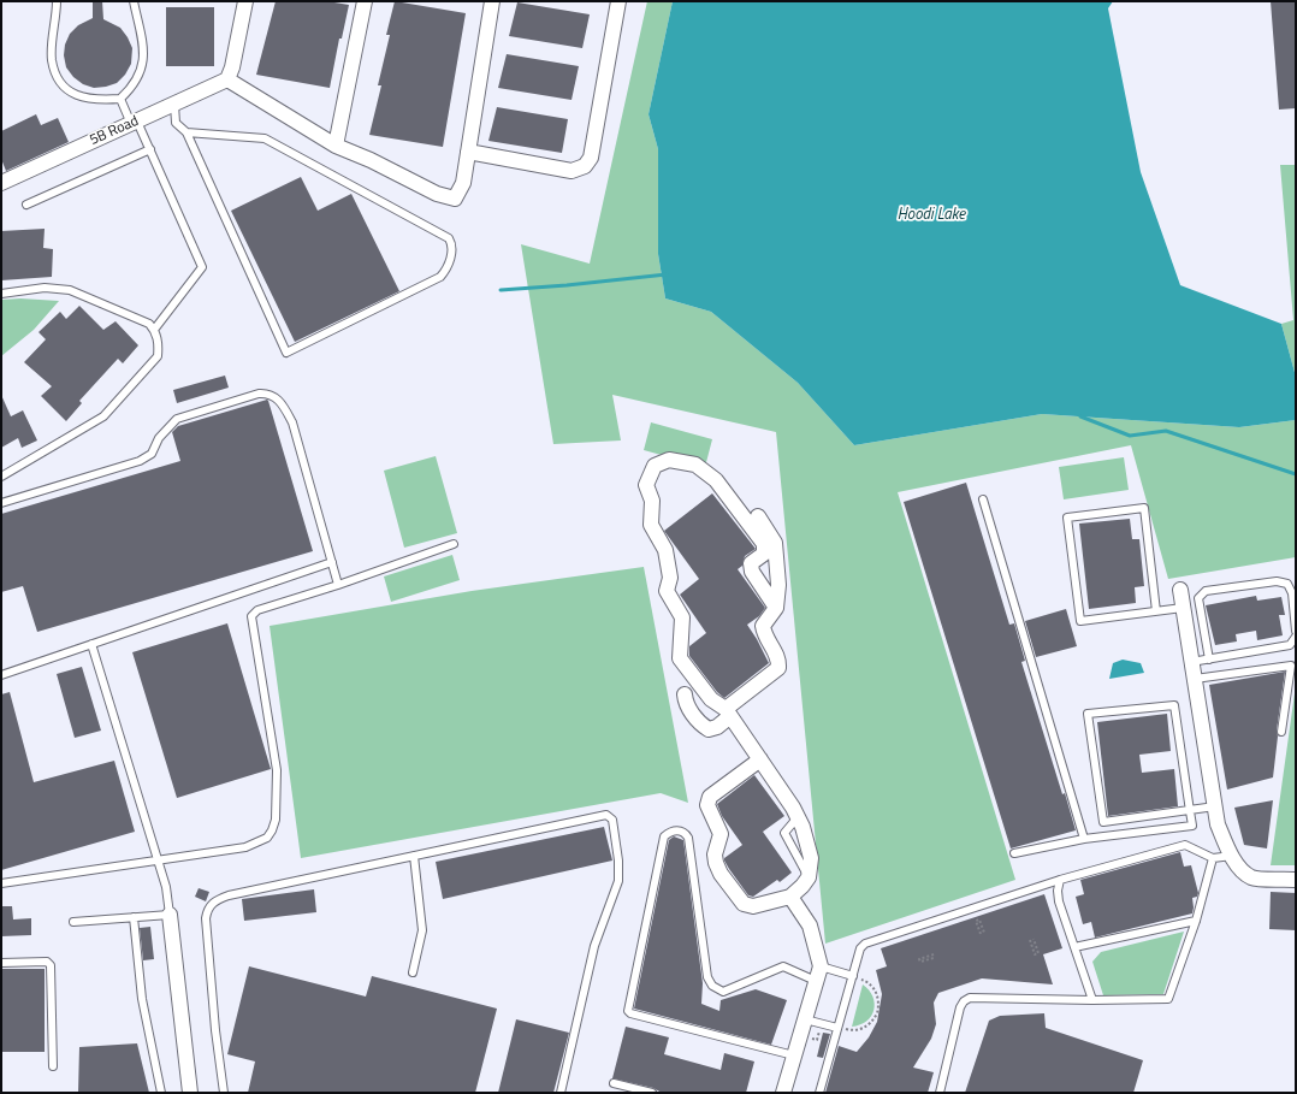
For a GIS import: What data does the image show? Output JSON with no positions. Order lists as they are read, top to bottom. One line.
{"streets":{"street":["5B Road"]},"water":["Hoodi Lake"]}
